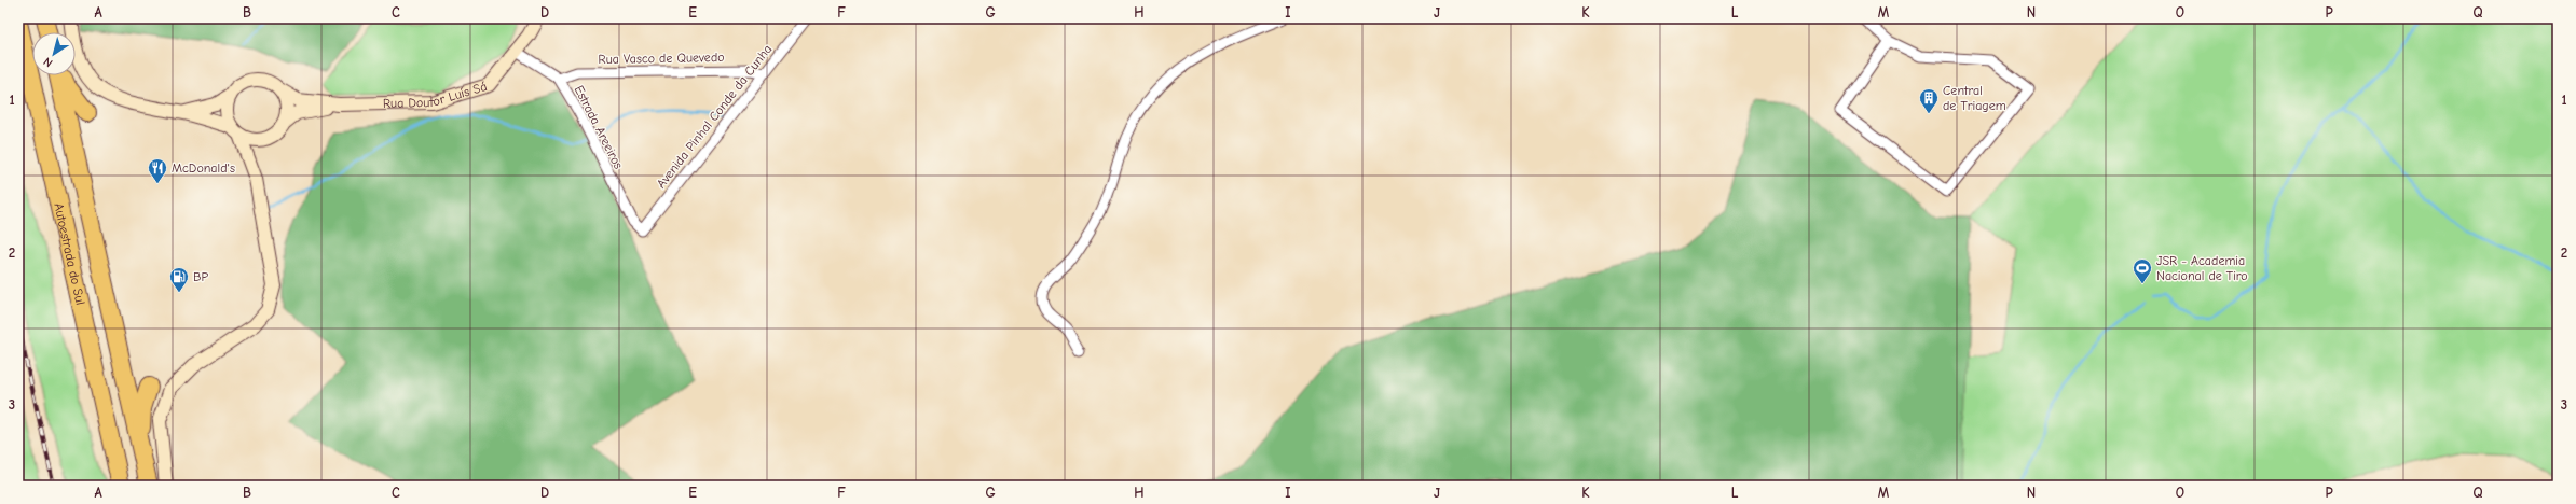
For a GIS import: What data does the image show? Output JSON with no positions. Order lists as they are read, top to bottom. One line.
{"streets":{"highway":["Autoestrada do Sul"],"street":["Rua Vasco de Quevedo","Rua Doutor Luís Sá","Avenida Pinhal Conde da Cunha","Estrada Areeiros"]},"crossings":[["Rua Vasco de Quevedo","Avenida Pinhal Conde da Cunha"],["Rua Vasco de Quevedo","Estrada Areeiros"],["Rua Doutor Luís Sá","Estrada Areeiros"],["Avenida Pinhal Conde da Cunha","Estrada Areeiros"]],"places":{"building":["Central de Triagem"],"restaurant":["McDonald's"],"sports":["JSR - Academia Nacional de Tiro"],"fuel station":["BP"]},"north":"bottom left","grid":{"columns":["A","B","C","D","E","F","G","H","I","J","K","L","M","N","O","P","Q"],"rows":["1","2","3"]}}
